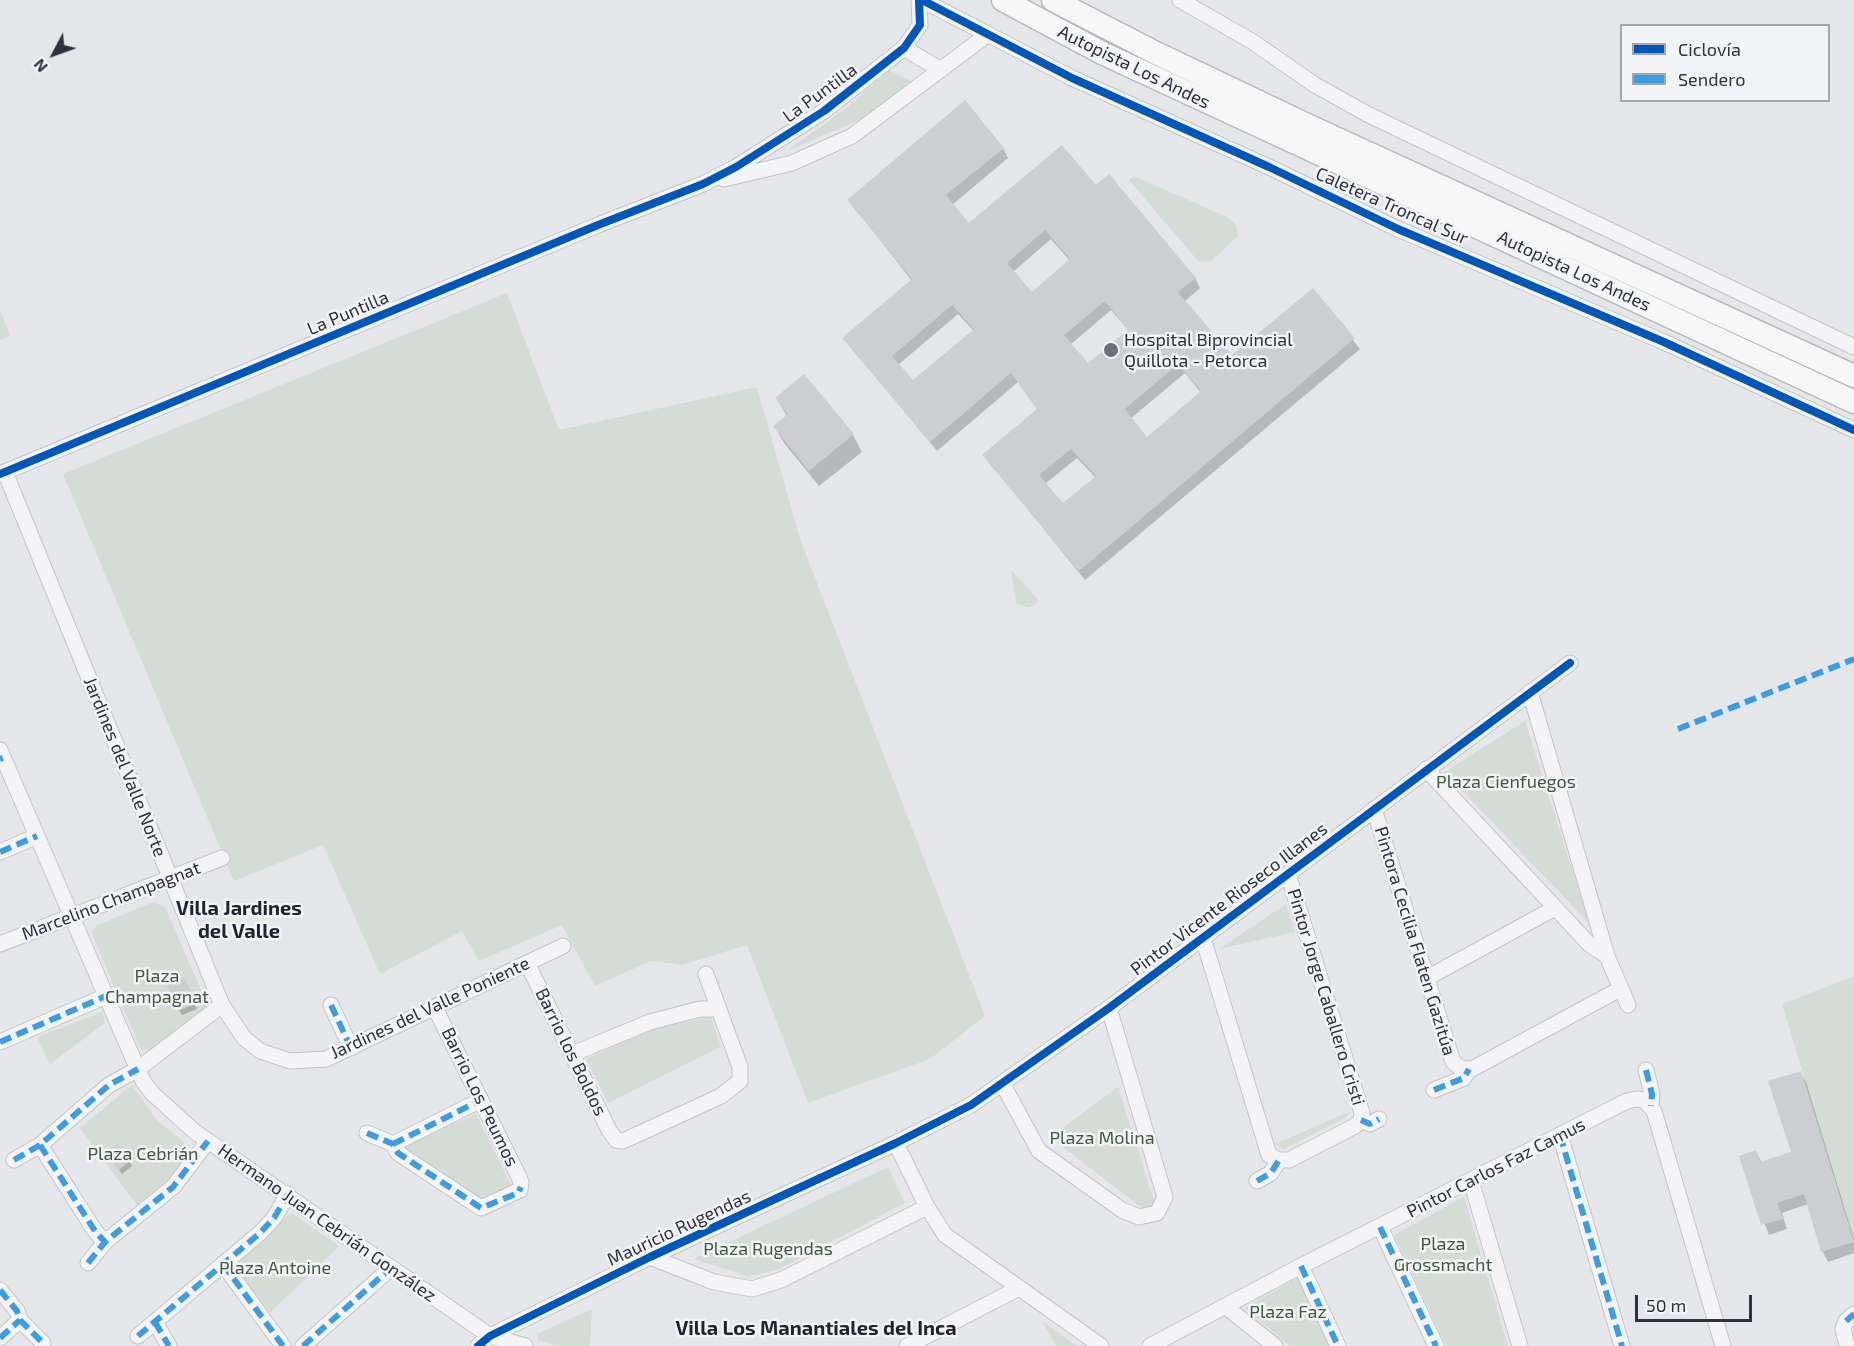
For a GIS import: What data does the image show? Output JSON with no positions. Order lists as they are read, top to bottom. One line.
{"streets":{"highway":["Autopista Los Andes"],"street":["La Puntilla","Caletera Troncal Sur","Jardines del Valle Norte","Pintor Vicente Rioseco Illanes","Marcelino Champagnat","Pintora Cecilia Flaten Gazitúa","Pintor Jorge Caballero Cristi","Jardines del Valle Poniente","Barrio los Boldos","Barrio Los Peumos","Pintor Carlos Faz Camus","Hermano Juan Cebrián González","Mauricio Rugendas"]},"crossings":[["La Puntilla","Caletera Troncal Sur"],["La Puntilla","Jardines del Valle Norte"],["Jardines del Valle Norte","Marcelino Champagnat"],["Jardines del Valle Norte","Jardines del Valle Poniente"],["Pintor Vicente Rioseco Illanes","Pintora Cecilia Flaten Gazitúa"],["Pintor Vicente Rioseco Illanes","Pintor Jorge Caballero Cristi"],["Pintor Vicente Rioseco Illanes","Mauricio Rugendas"],["Marcelino Champagnat","Hermano Juan Cebrián González"],["Jardines del Valle Poniente","Barrio los Boldos"],["Jardines del Valle Poniente","Barrio Los Peumos"],["Hermano Juan Cebrián González","Mauricio Rugendas"]],"districts":["Villa Jardines del Valle","Villa Los Manantiales del Inca"],"parks":["Plaza Cienfuegos","Plaza Champagnat","Plaza Molina","Plaza Cebrián","Plaza Grossmacht","Plaza Rugendas","Plaza Antoine","Plaza Faz"],"places":["Hospital Biprovincial Quillota - Petorca"],"legend":["Ciclovía","Sendero"],"scale_bar":"50 m","north":"bottom left"}
